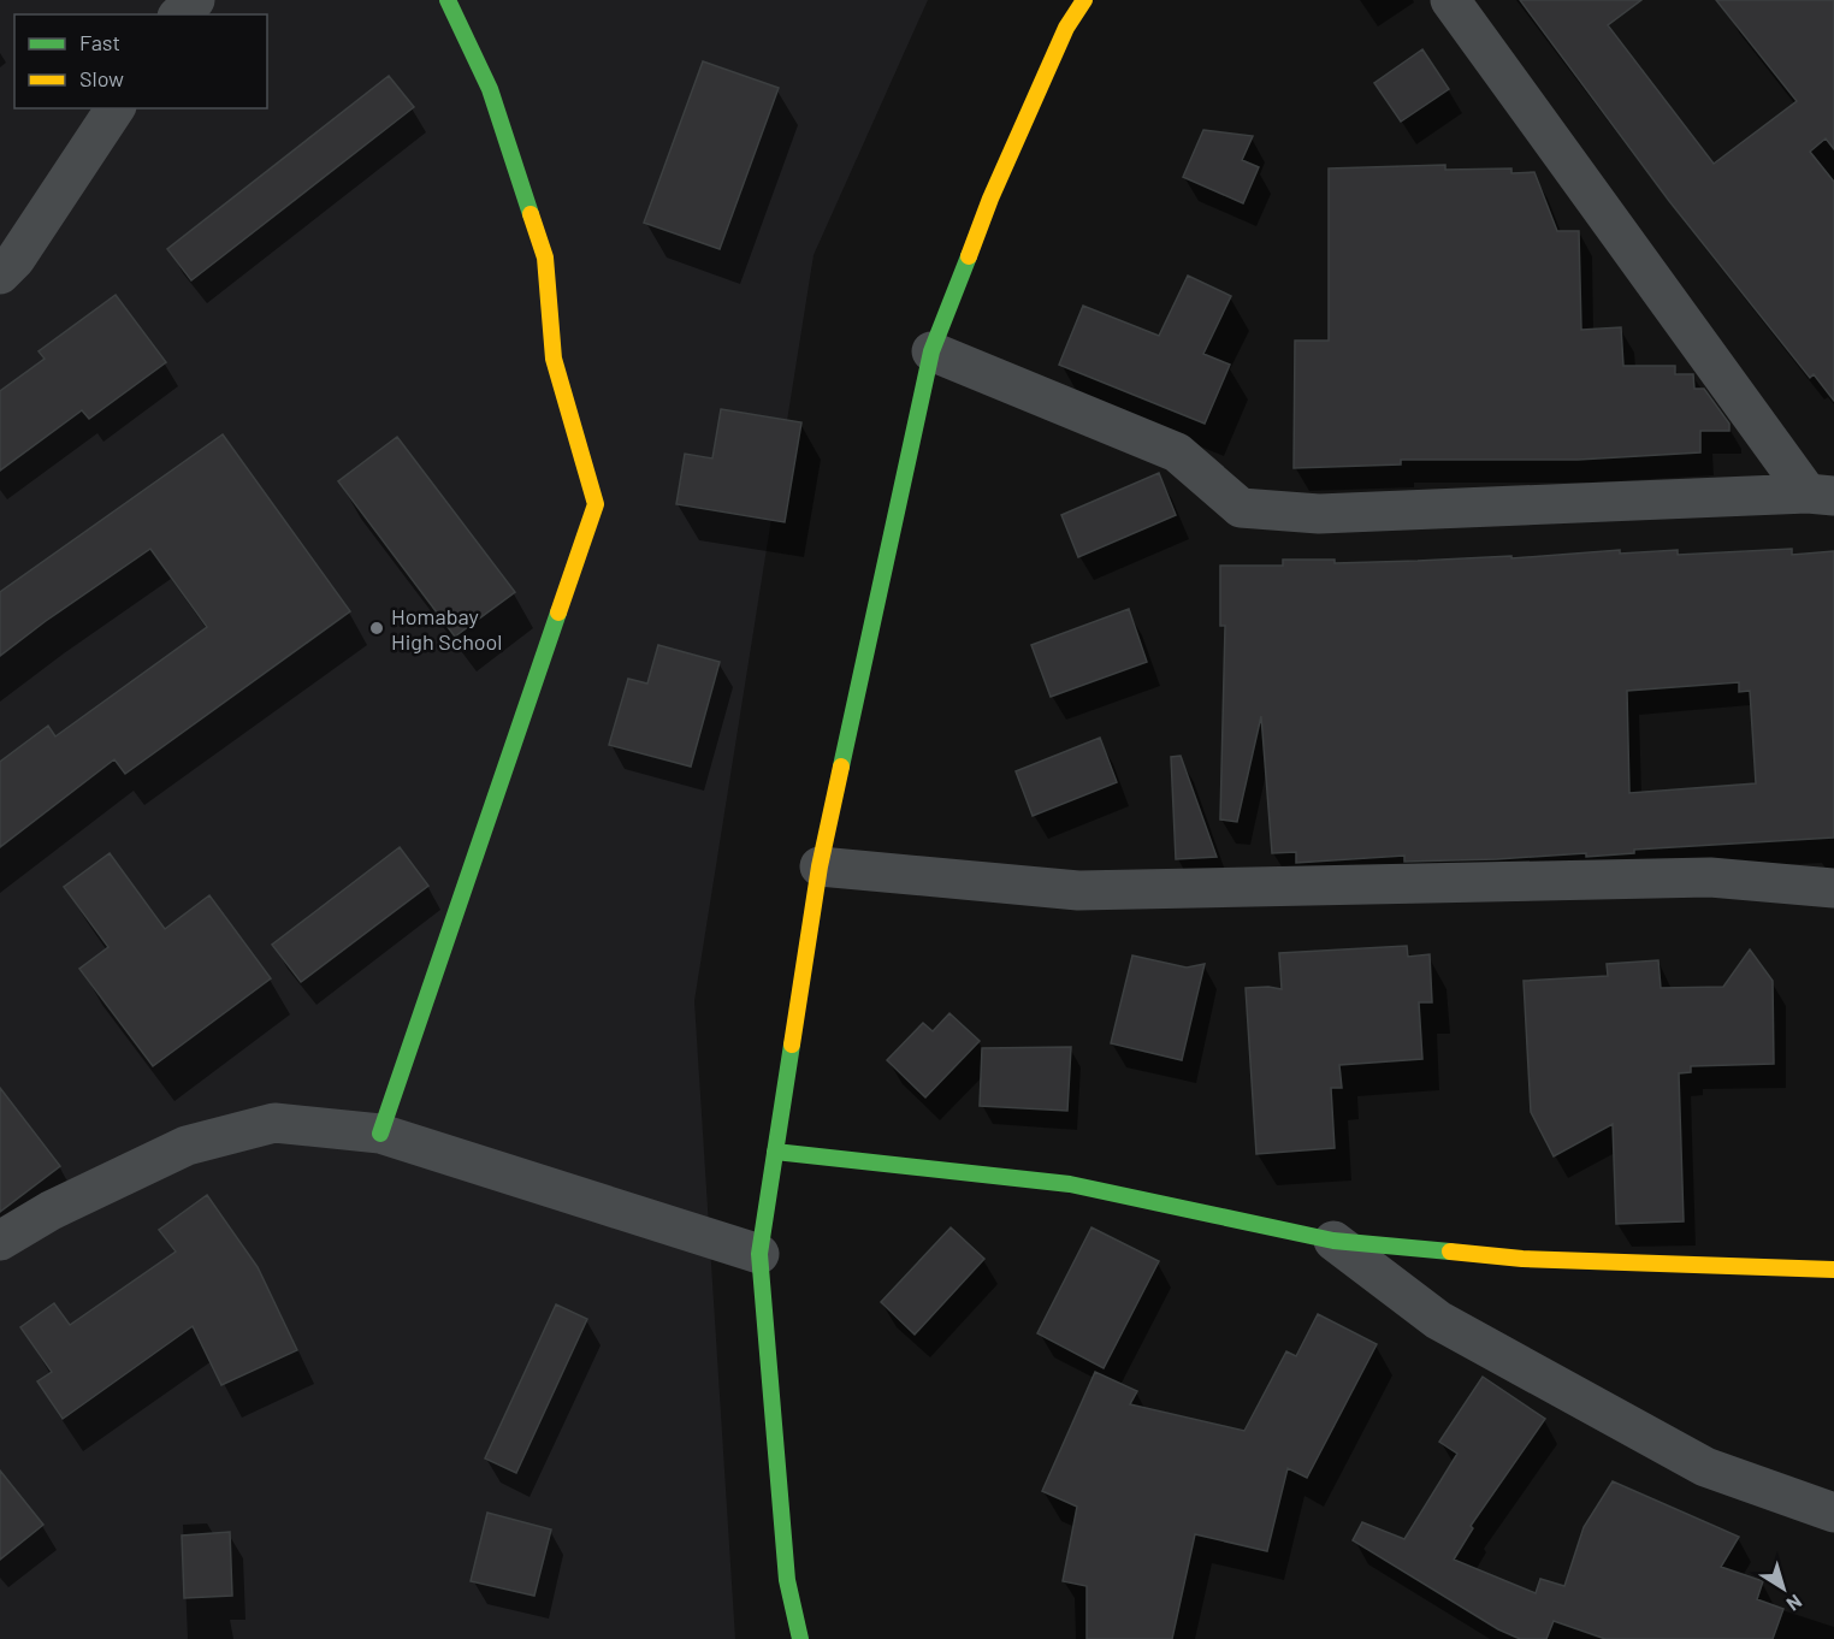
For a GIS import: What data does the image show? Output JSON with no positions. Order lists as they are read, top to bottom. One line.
{"places":["Homabay High School"],"legend":["Fast","Slow"],"north":"bottom right"}
